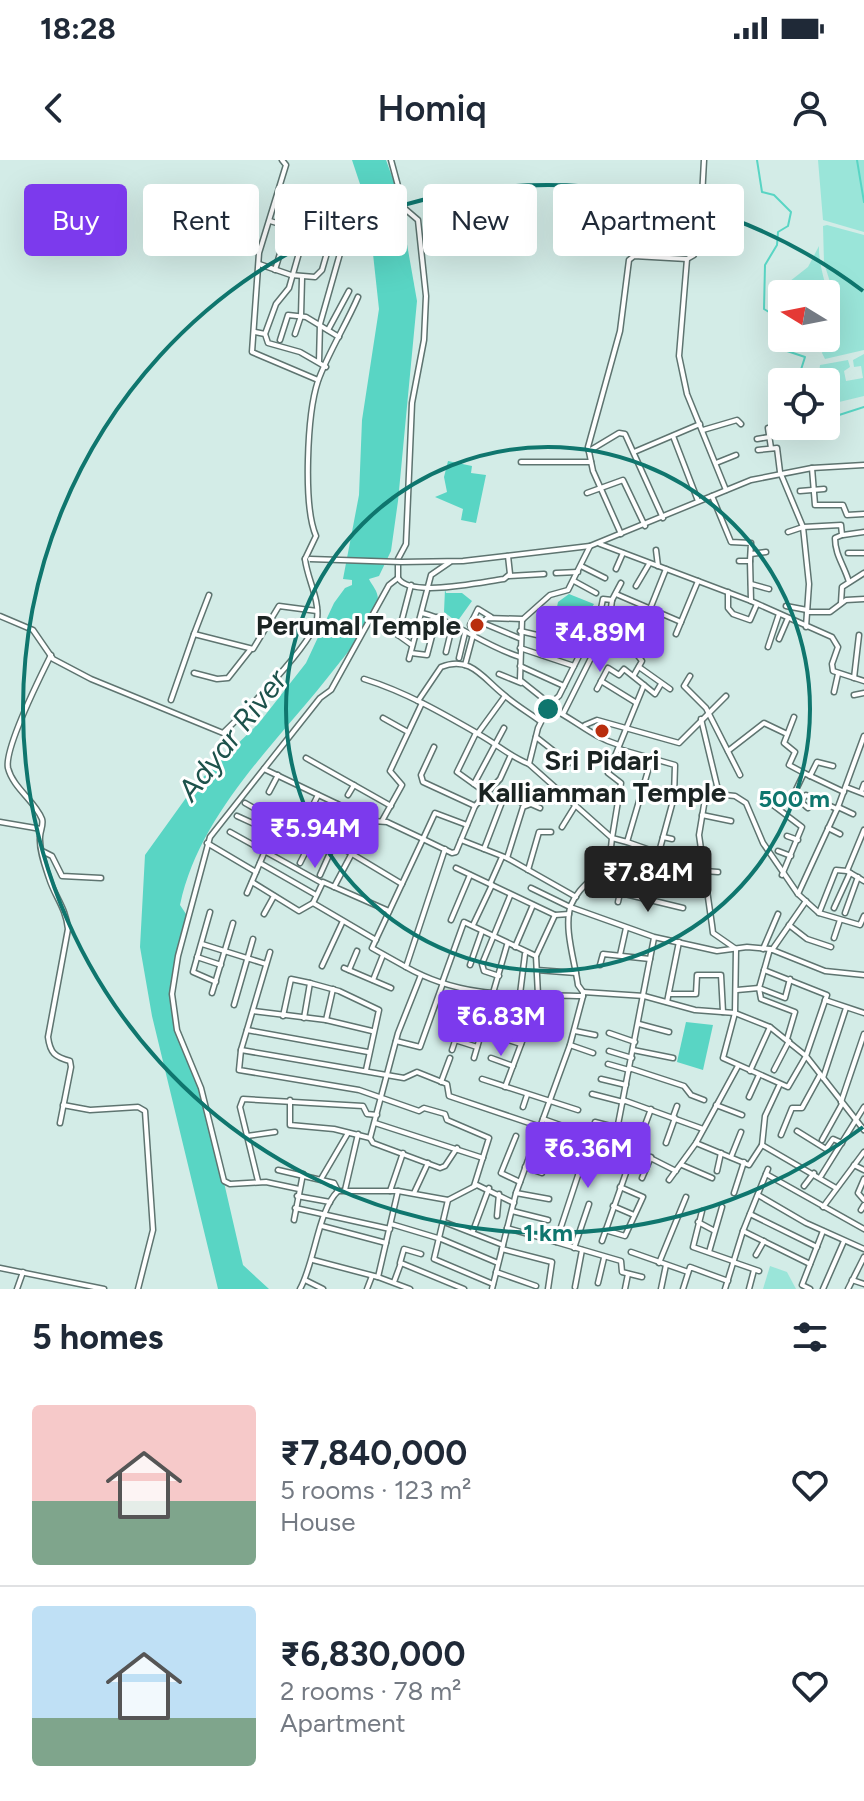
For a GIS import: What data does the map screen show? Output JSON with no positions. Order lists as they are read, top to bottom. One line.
{"water":["Adyar River"],"places":["Perumal Temple","Sri Pidari Kalliamman Temple"],"north":"left","page":{"status":"18:28","header":"Homiq","chip":["Buy","Rent","Filters","New","Apartment"],"price":["₹4.89M","₹5.94M","₹7.84M","₹6.83M","₹6.36M"],"heading":"5 homes","list":[{"name":"₹7,840,000","note":"5 rooms · 123 m² · House"},{"name":"₹6,830,000","note":"2 rooms · 78 m² · Apartment"}]},"rings":["500 m","1 km"]}
